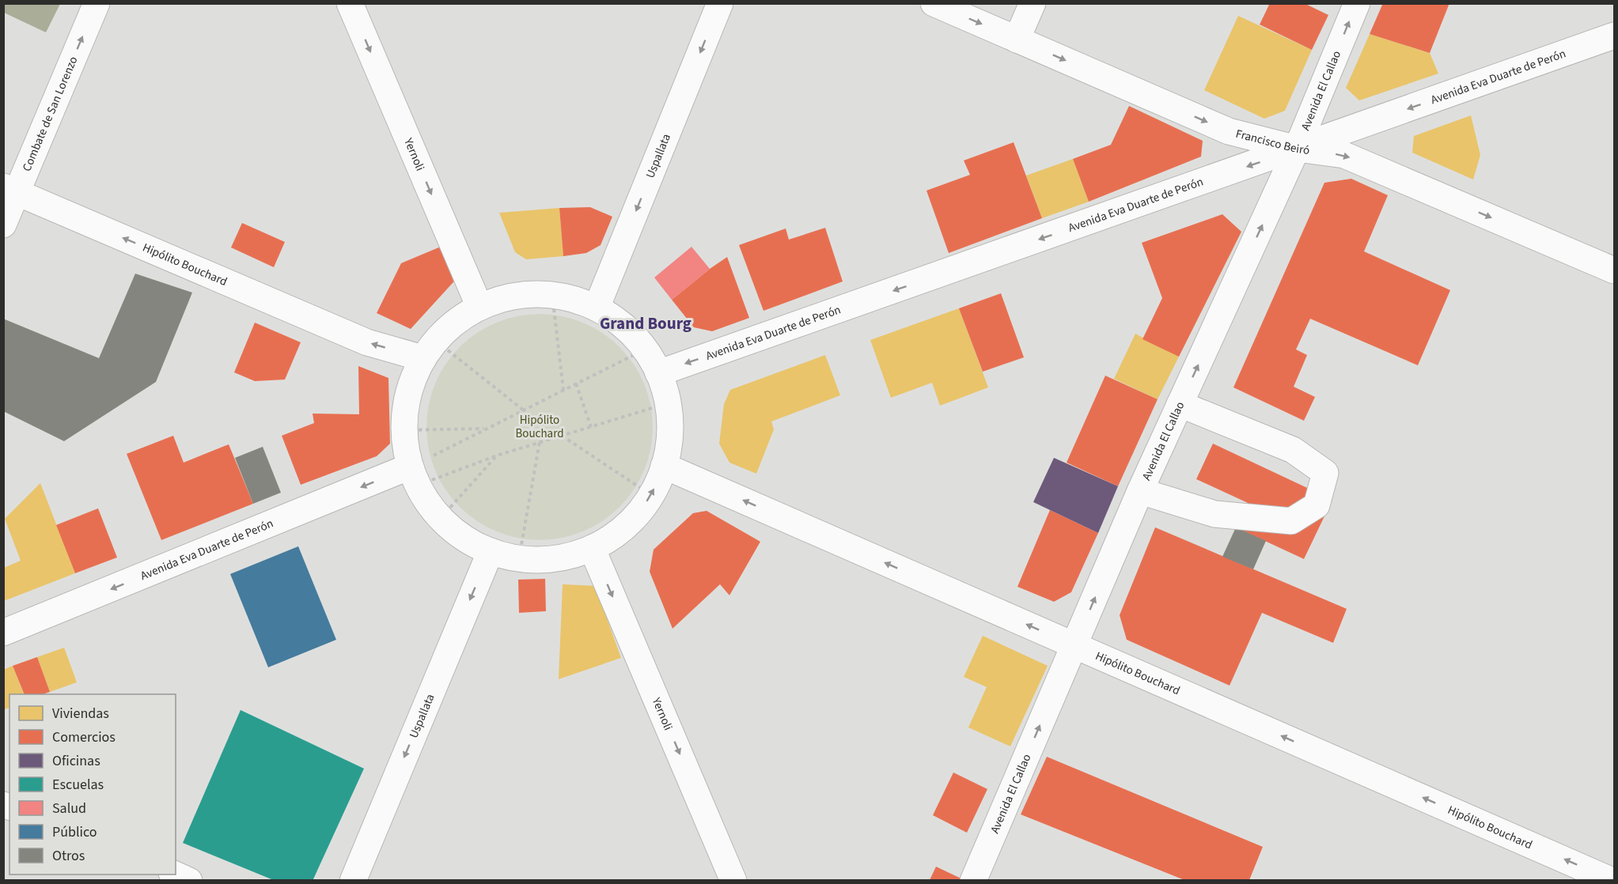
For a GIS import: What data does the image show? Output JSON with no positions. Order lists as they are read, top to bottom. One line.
{"streets":{"street":["Avenida Eva Duarte de Perón","Avenida El Callao","Combate de San Lorenzo","Francisco Beiró","Yernoli","Uspallata","Hipólito Bouchard"]},"crossings":[["Avenida Eva Duarte de Perón","Avenida El Callao"],["Avenida Eva Duarte de Perón","Francisco Beiró"],["Avenida El Callao","Francisco Beiró"],["Avenida El Callao","Hipólito Bouchard"],["Combate de San Lorenzo","Hipólito Bouchard"]],"one_way":["Avenida Eva Duarte de Perón","Avenida El Callao","Combate de San Lorenzo","Francisco Beiró","Yernoli","Uspallata","Hipólito Bouchard"],"districts":["Grand Bourg"],"parks":["Hipólito Bouchard"],"legend":["Viviendas","Comercios","Oficinas","Escuelas","Salud","Público","Otros"]}
